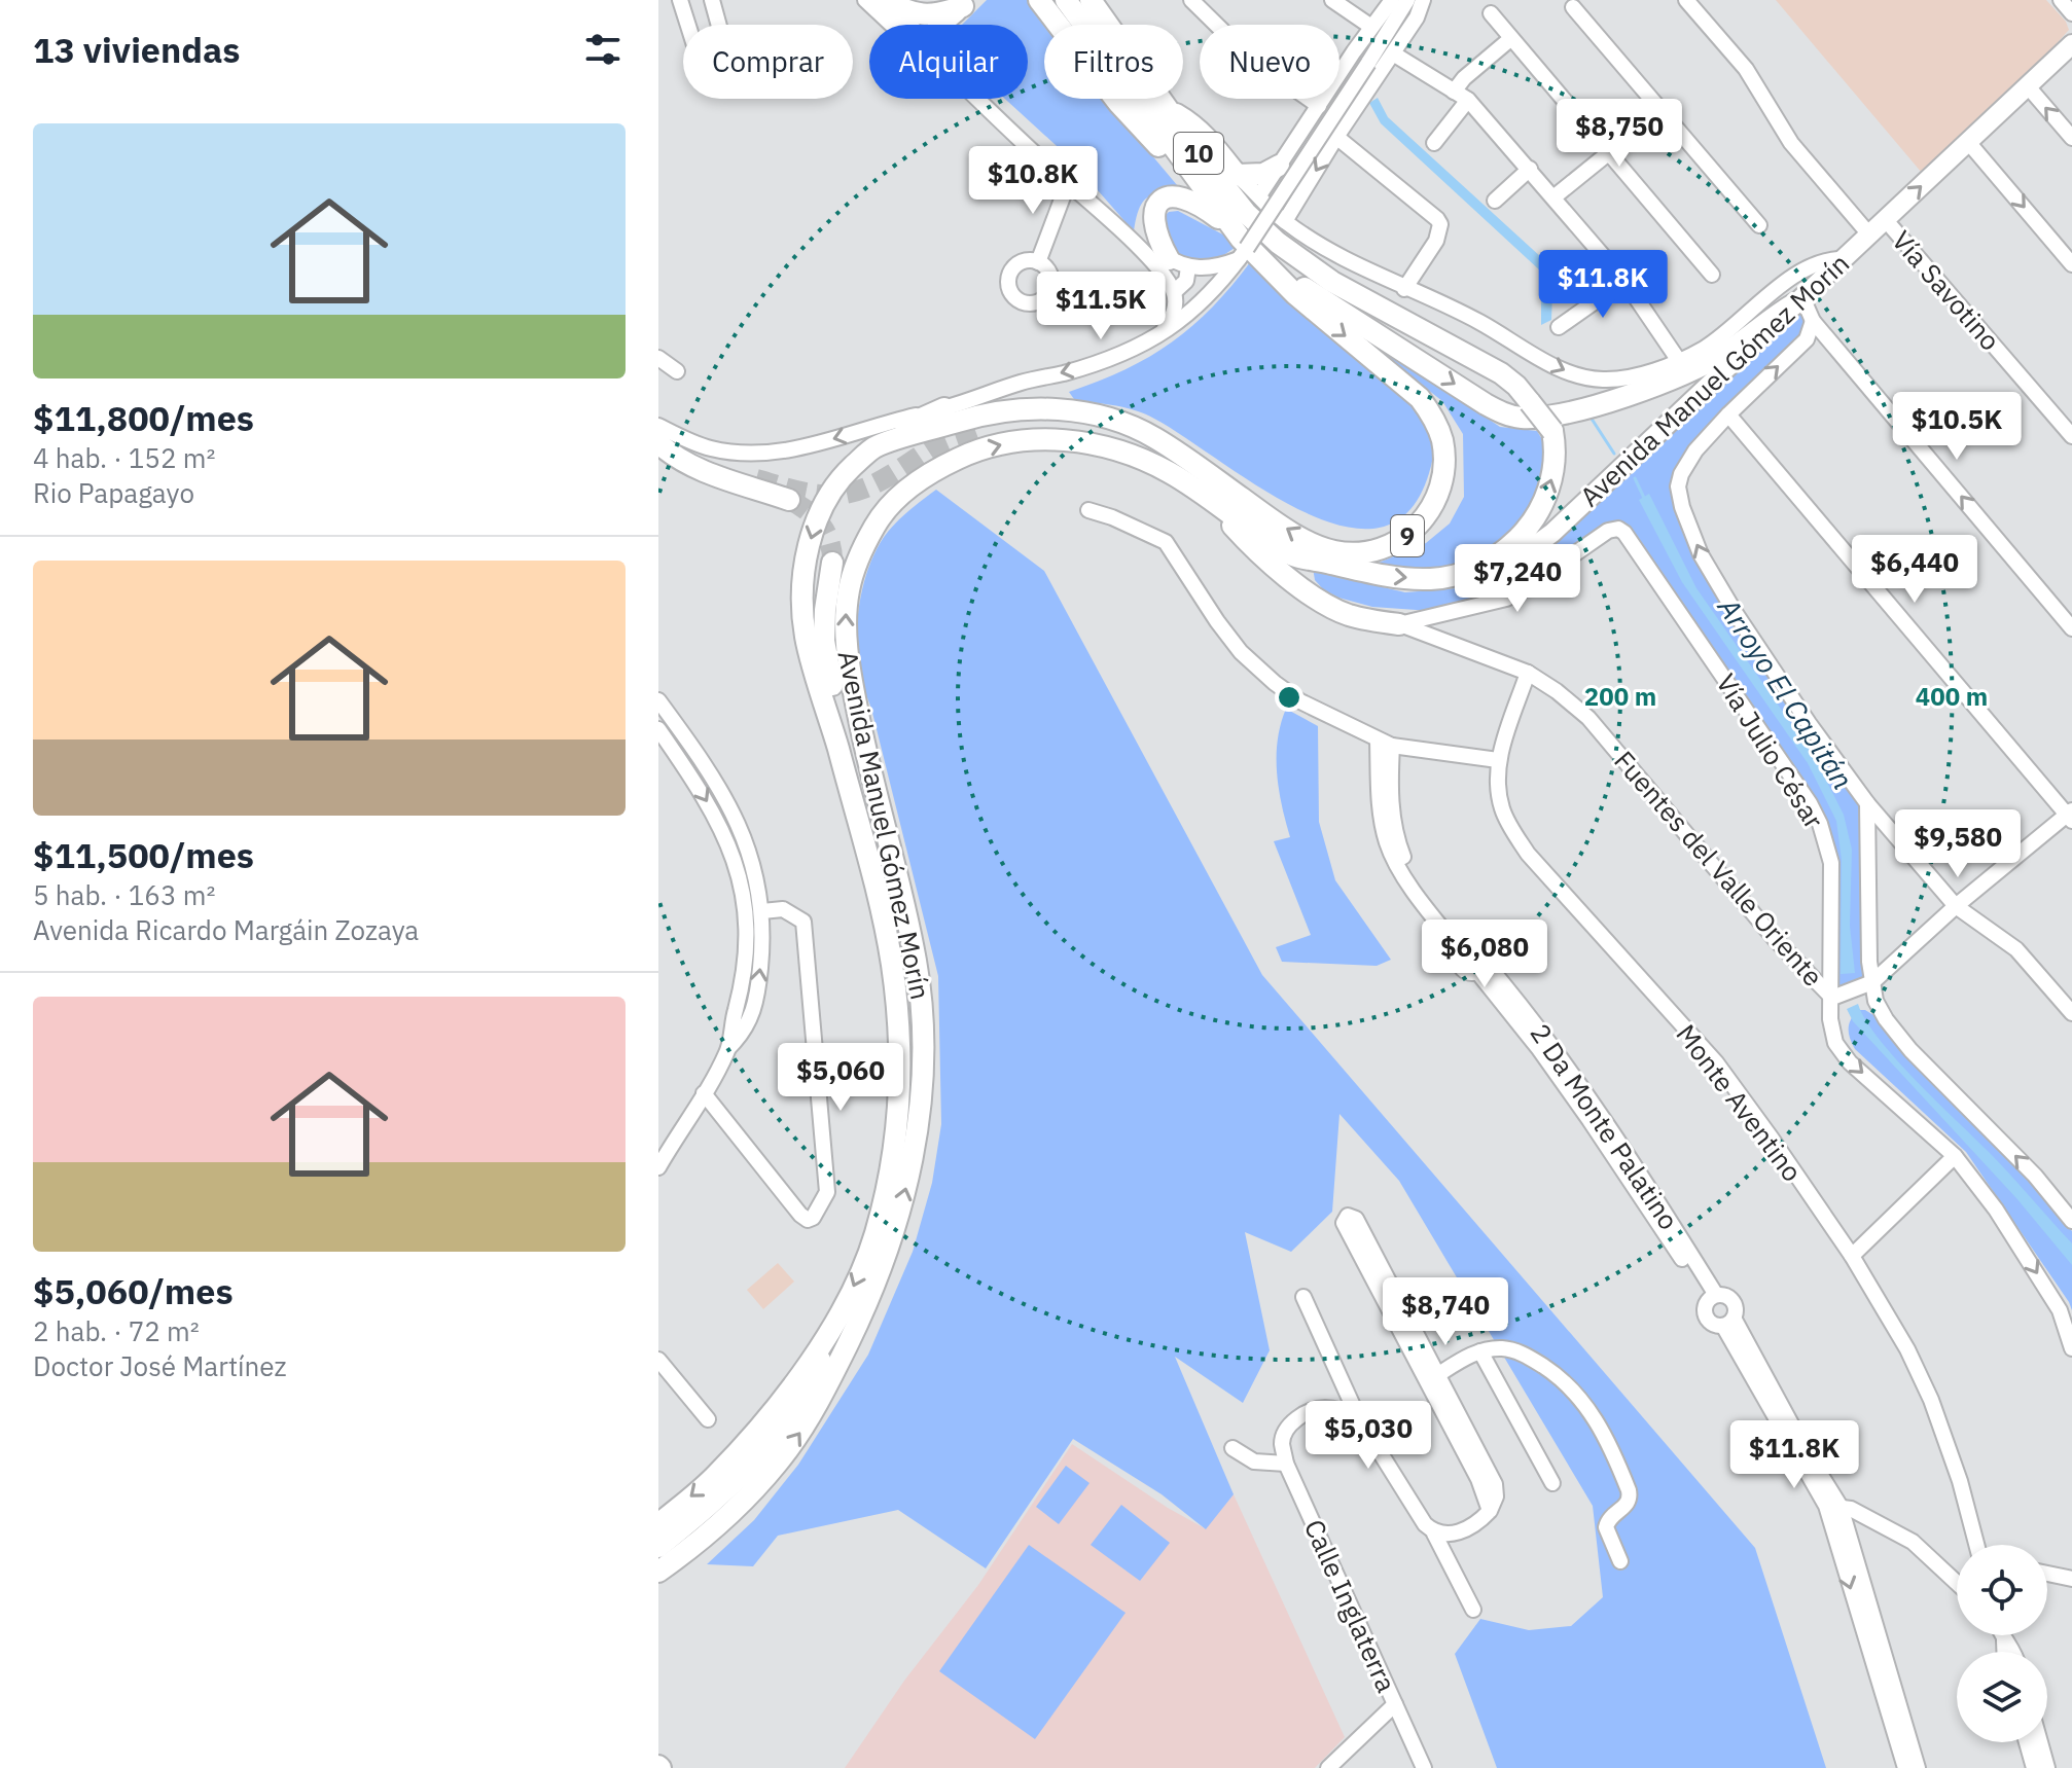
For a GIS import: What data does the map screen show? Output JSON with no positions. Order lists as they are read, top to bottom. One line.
{"streets":{"highway":["10","Avenida Manuel Gómez Morín","9"],"street":["Vía Savotino","Vía Julio César","Fuentes del Valle Oriente","Monte Aventino","2 Da Monte Palatino","Calle Inglaterra"]},"crossings":[["10","Avenida Manuel Gómez Morín"],["Vía Savotino","Avenida Manuel Gómez Morín"],["Vía Julio César","Fuentes del Valle Oriente"],["Fuentes del Valle Oriente","Monte Aventino"]],"water":["Arroyo El Capitán"],"page":{"heading":"13 viviendas","chip":["Comprar","Alquilar","Filtros","Nuevo"],"list":[{"name":"$11,800/mes","note":"4 hab. · 152 m² · Rio Papagayo"},{"name":"$11,500/mes","note":"5 hab. · 163 m² · Avenida Ricardo Margáin Zozaya"},{"name":"$5,060/mes","note":"2 hab. · 72 m² · Doctor José Martínez"}],"price":["$8,750","$10.8K","$11.8K","$11.5K","$10.5K","$6,440","$7,240","$9,580","$6,080","$5,060","$8,740","$5,030","$11.8K"]},"rings":["200 m","400 m"]}
